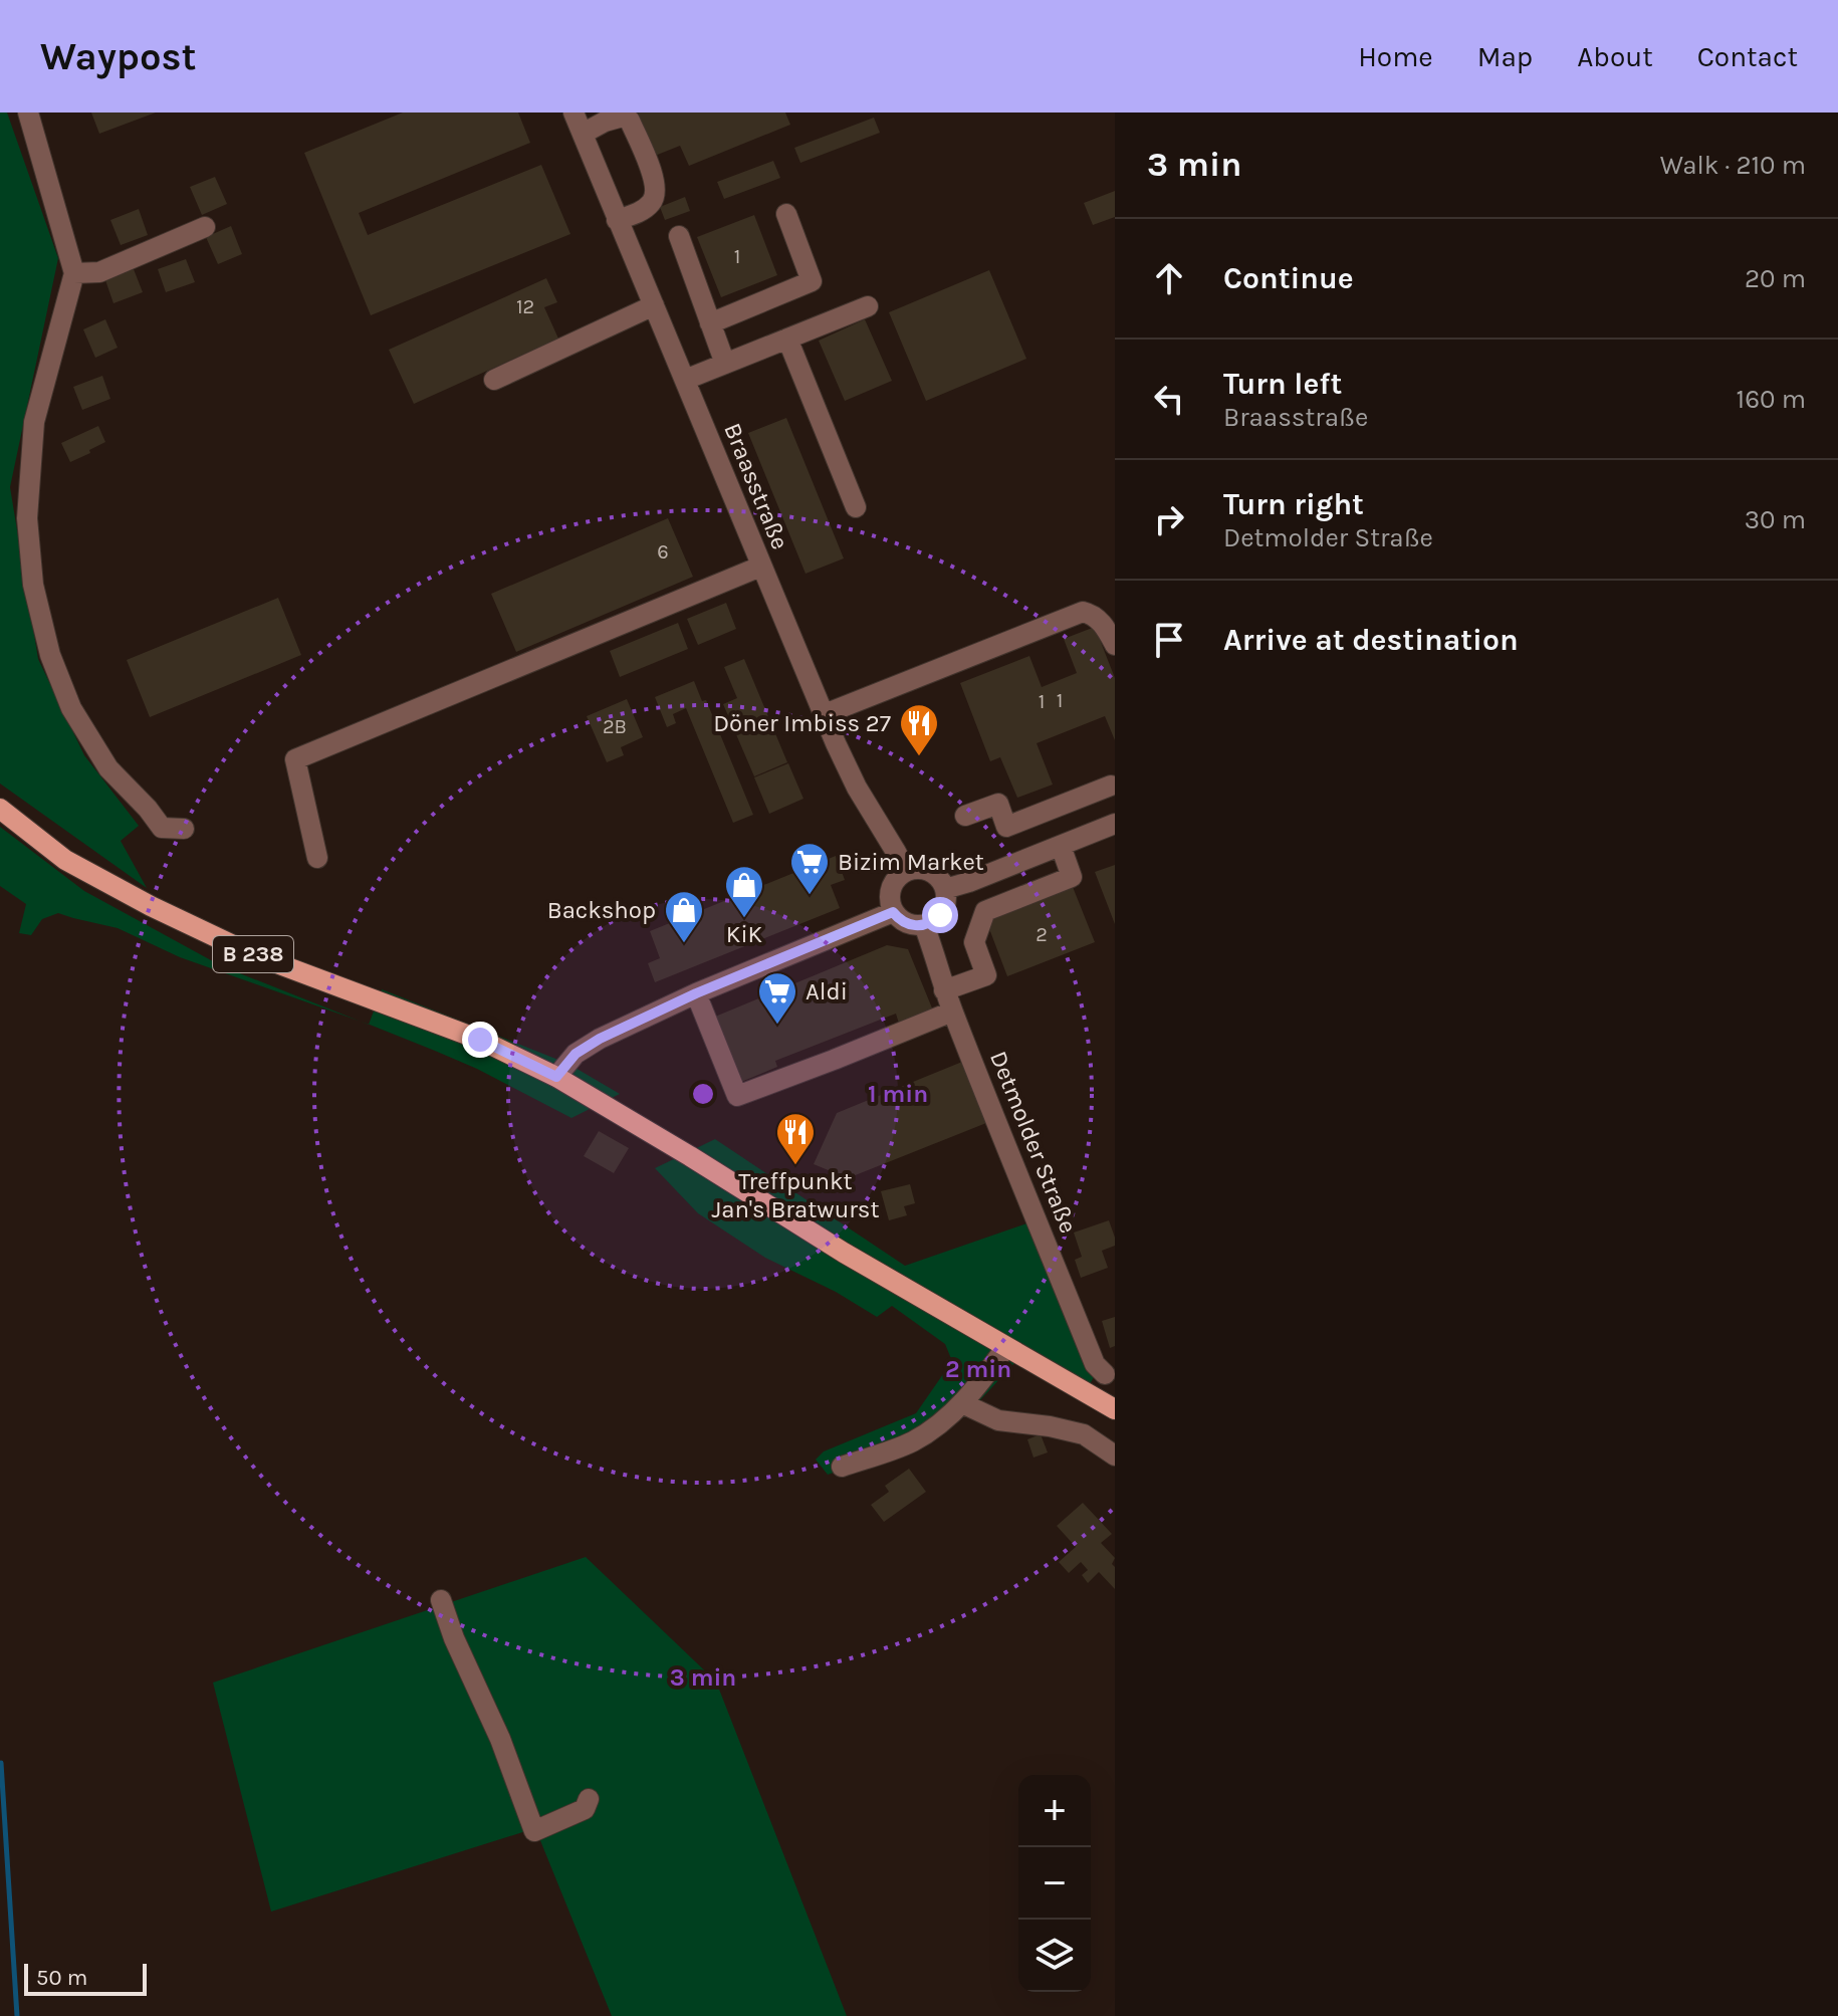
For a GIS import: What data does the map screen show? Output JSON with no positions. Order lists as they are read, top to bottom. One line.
{"streets":{"main road":["B 238"],"street":["Braasstraße","Detmolder Straße"]},"crossings":[["Braasstraße","Detmolder Straße"]],"places":{"restaurant":["Döner Imbiss 27","Treffpunkt Jan's Bratwurst"],"supermarket":["Bizim Market","Aldi"],"shop":["KiK","Backshop"]},"house_numbers":["1","12","6","1","1","2B","2"],"scale_bar":"50 m","page":{"header":"Waypost","nav":["Home","Map","About","Contact"],"heading":["3 min","Walk · 210 m"],"list":[["Continue","20 m"],["Turn left","Braasstraße","160 m"],["Turn right","Detmolder Straße","30 m"],"Arrive at destination"],"map_buttons":["+","−"],"scale":"50 m"},"rings":["1 min","2 min","3 min"]}
